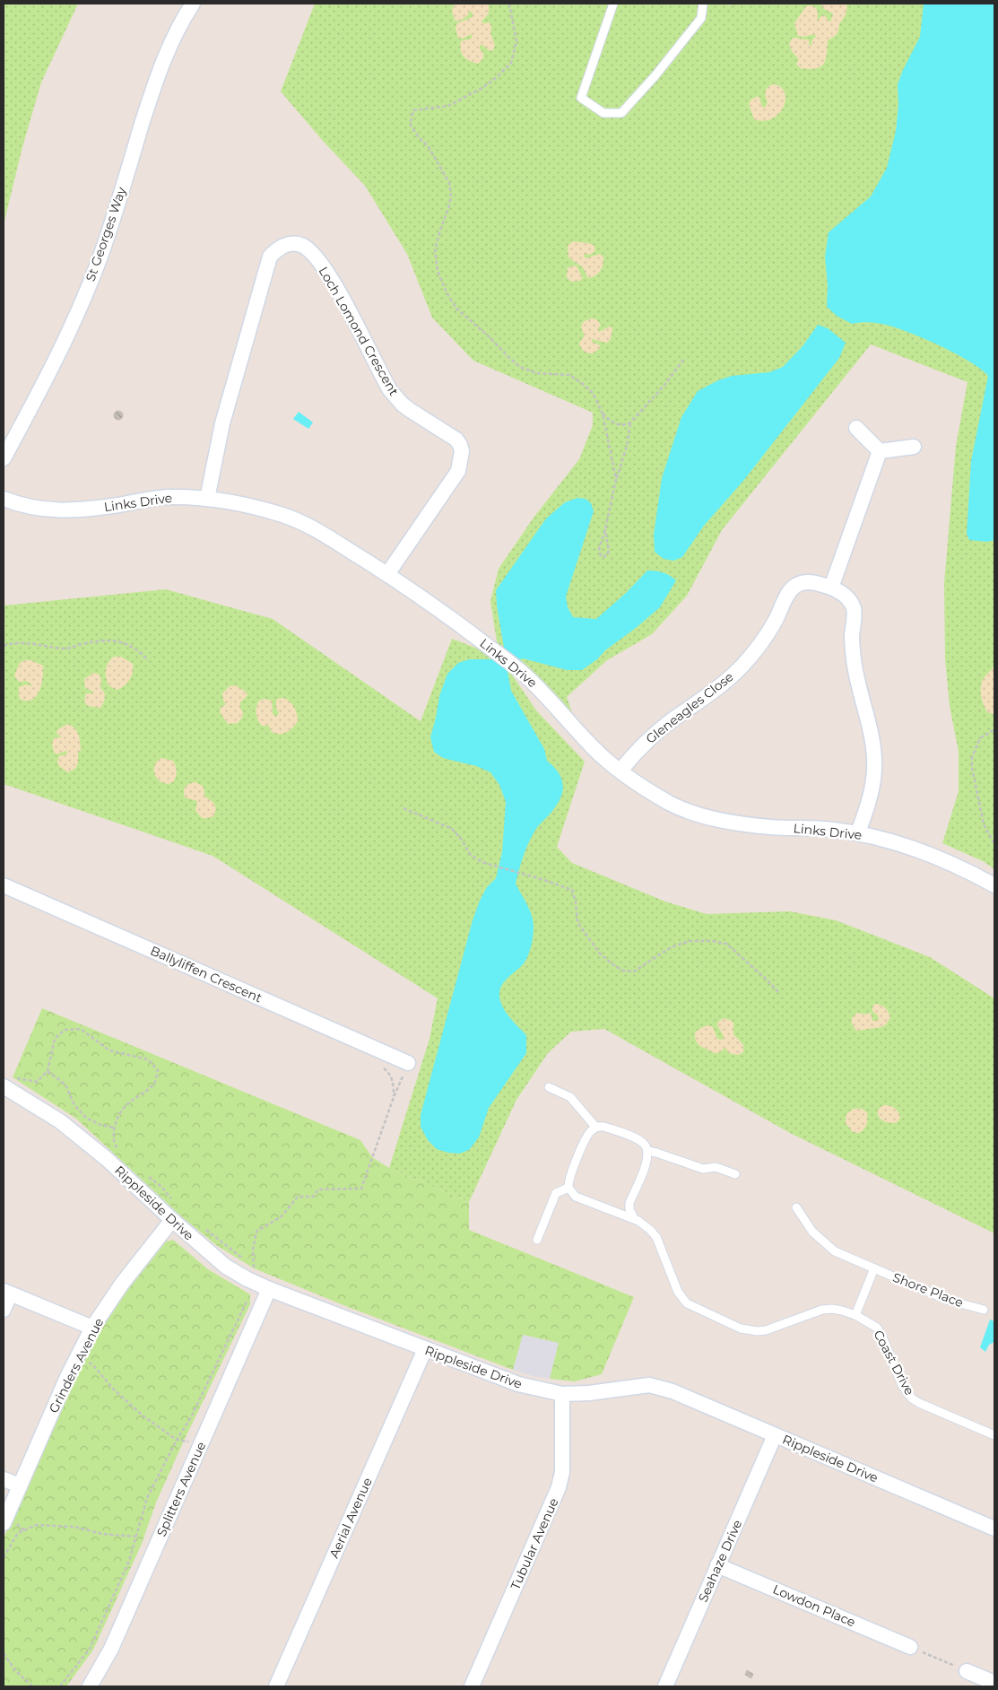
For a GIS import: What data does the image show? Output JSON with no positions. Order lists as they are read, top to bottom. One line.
{"streets":{"street":["St Georges Way","Loch Lomond Crescent","Links Drive","Gleneagles Close","Ballyliffen Crescent","Rippleside Drive","Grinders Avenue","Splitters Avenue","Aerial Avenue","Tubular Avenue","Seahaze Drive","Lowdon Place"],"lane":["Shore Place","Coast Drive"]},"crossings":[["Loch Lomond Crescent","Links Drive"],["Links Drive","Gleneagles Close"],["Rippleside Drive","Grinders Avenue"],["Rippleside Drive","Splitters Avenue"],["Rippleside Drive","Aerial Avenue"],["Rippleside Drive","Tubular Avenue"],["Rippleside Drive","Seahaze Drive"],["Seahaze Drive","Lowdon Place"]]}
